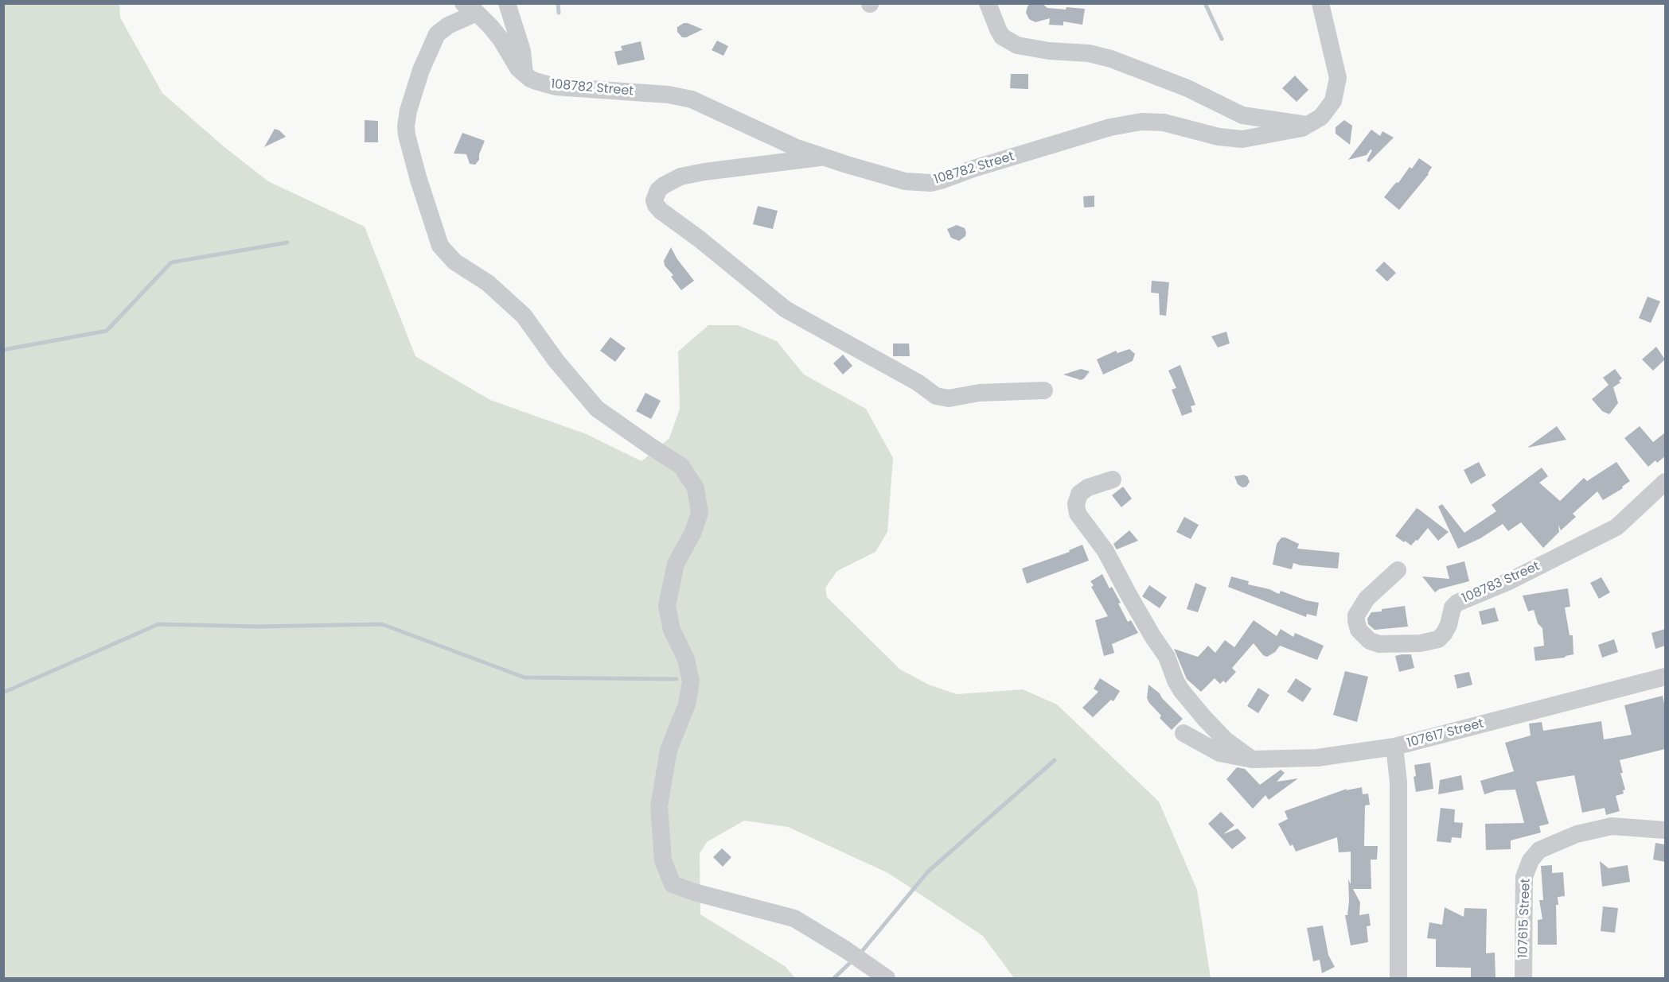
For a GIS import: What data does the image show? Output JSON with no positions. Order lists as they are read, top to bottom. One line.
{"streets":{"street":["108782 Street","108783 Street","107617 Street","107615 Street"]}}
